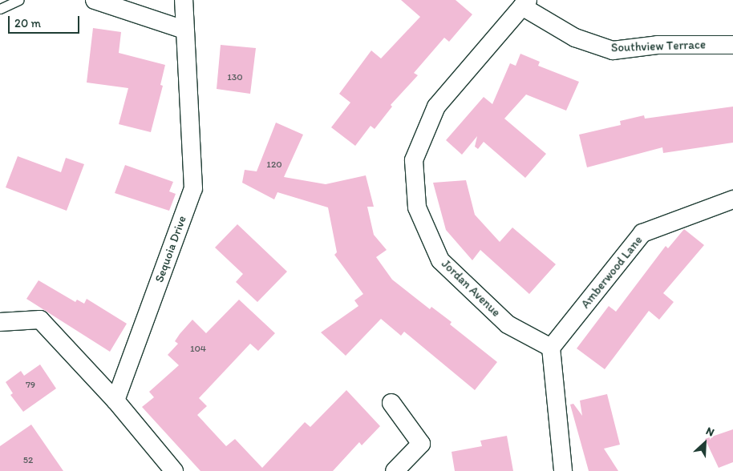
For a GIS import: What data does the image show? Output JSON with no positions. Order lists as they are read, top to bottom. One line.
{"streets":{"street":["Southview Terrace","Sequoia Drive","Amberwood Lane","Jordan Avenue"]},"crossings":[["Southview Terrace","Jordan Avenue"],["Amberwood Lane","Jordan Avenue"]],"house_numbers":["130","120","104","79","52"],"scale_bar":"20 m","north":"top right"}
